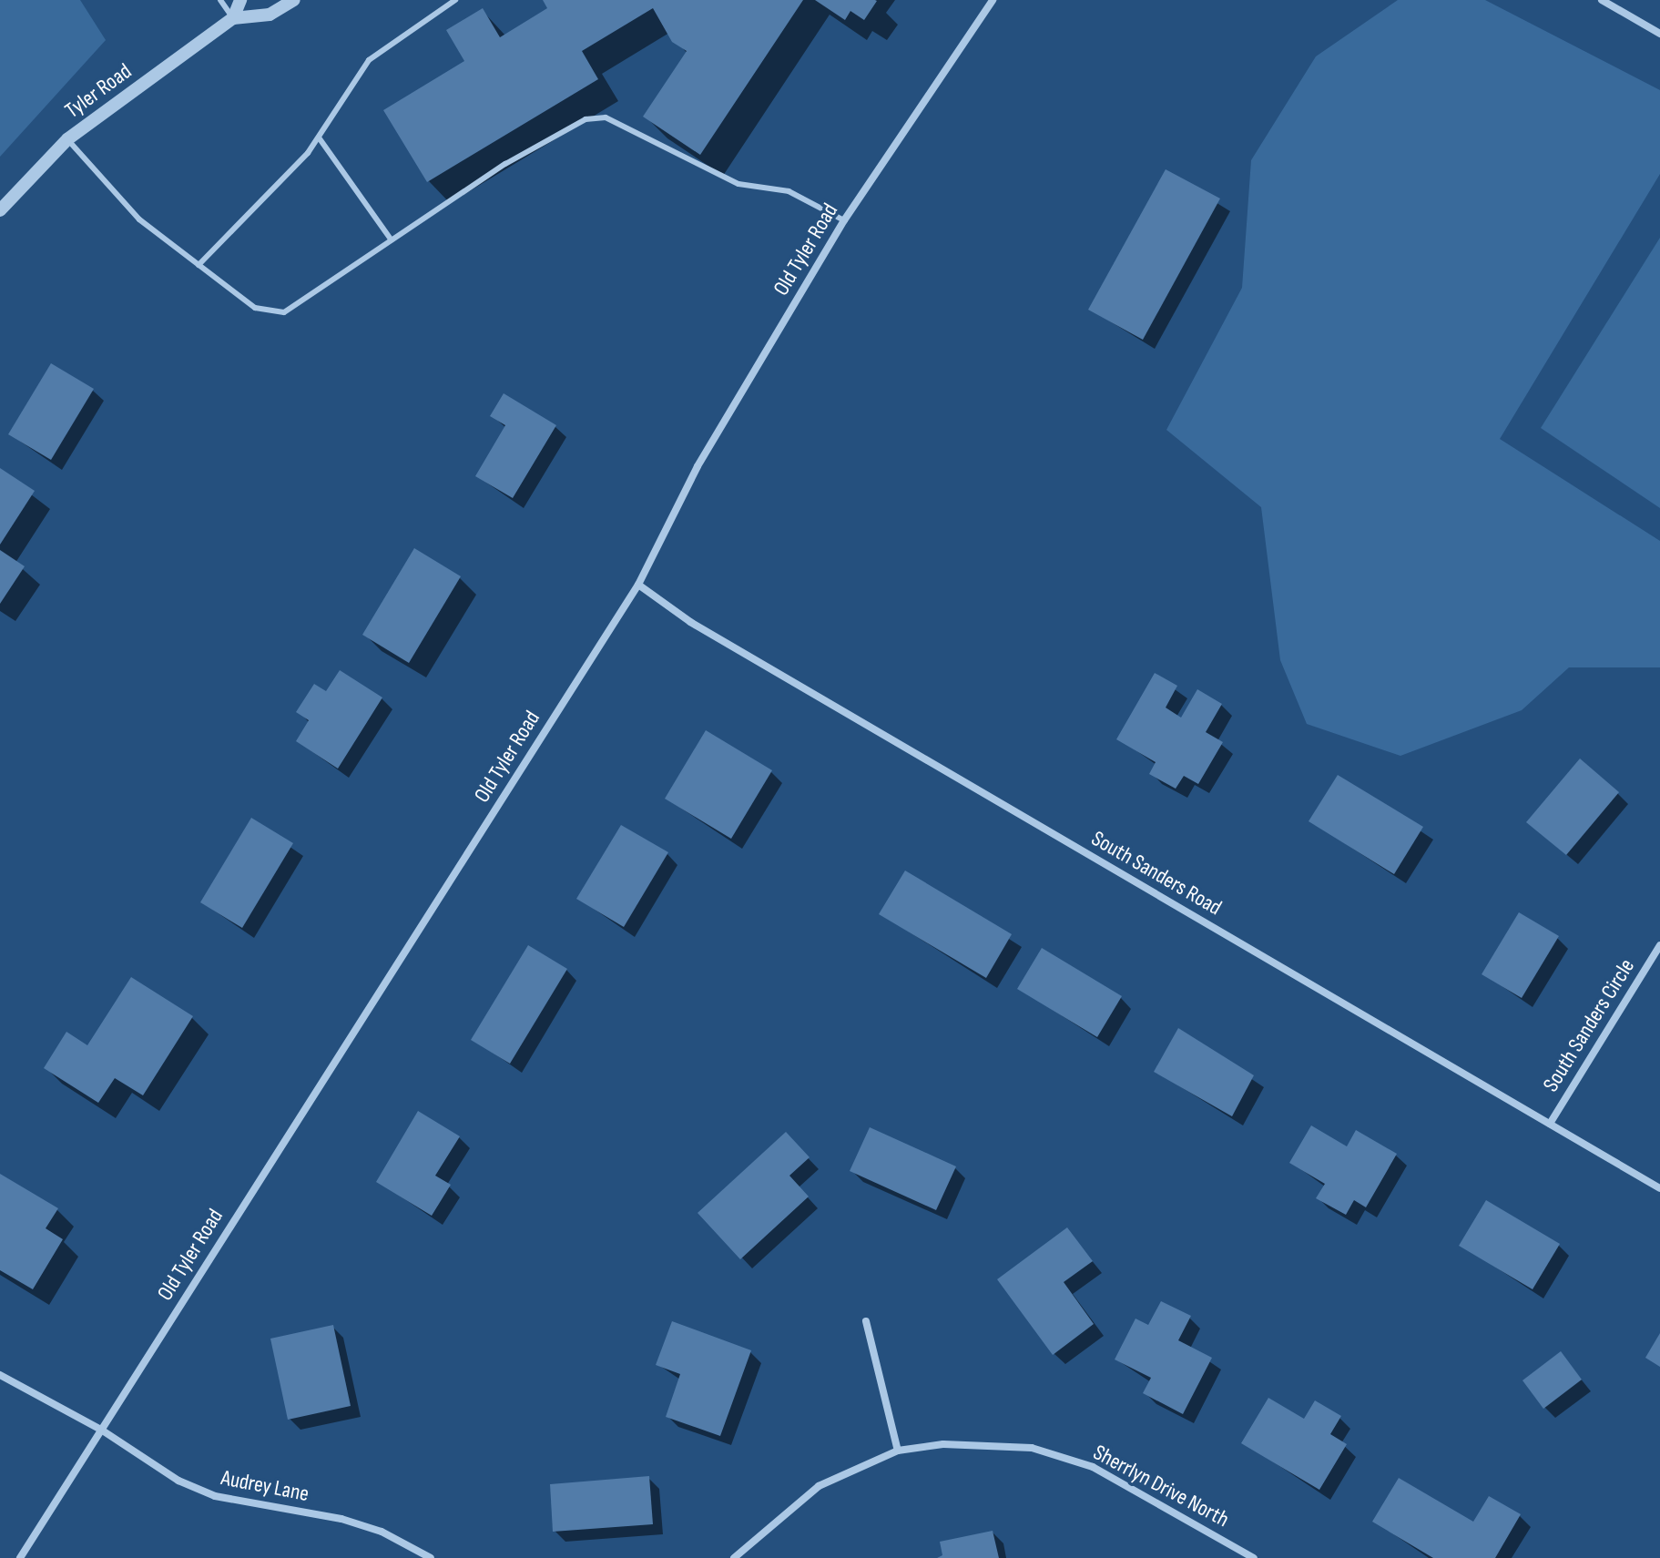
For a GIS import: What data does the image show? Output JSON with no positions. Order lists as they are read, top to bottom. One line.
{"streets":{"street":["Tyler Road","Old Tyler Road","South Sanders Road","South Sanders Circle","Audrey Lane","Sherrlyn Drive North"]},"crossings":[["Old Tyler Road","South Sanders Road"],["Old Tyler Road","Audrey Lane"],["South Sanders Road","South Sanders Circle"]]}
